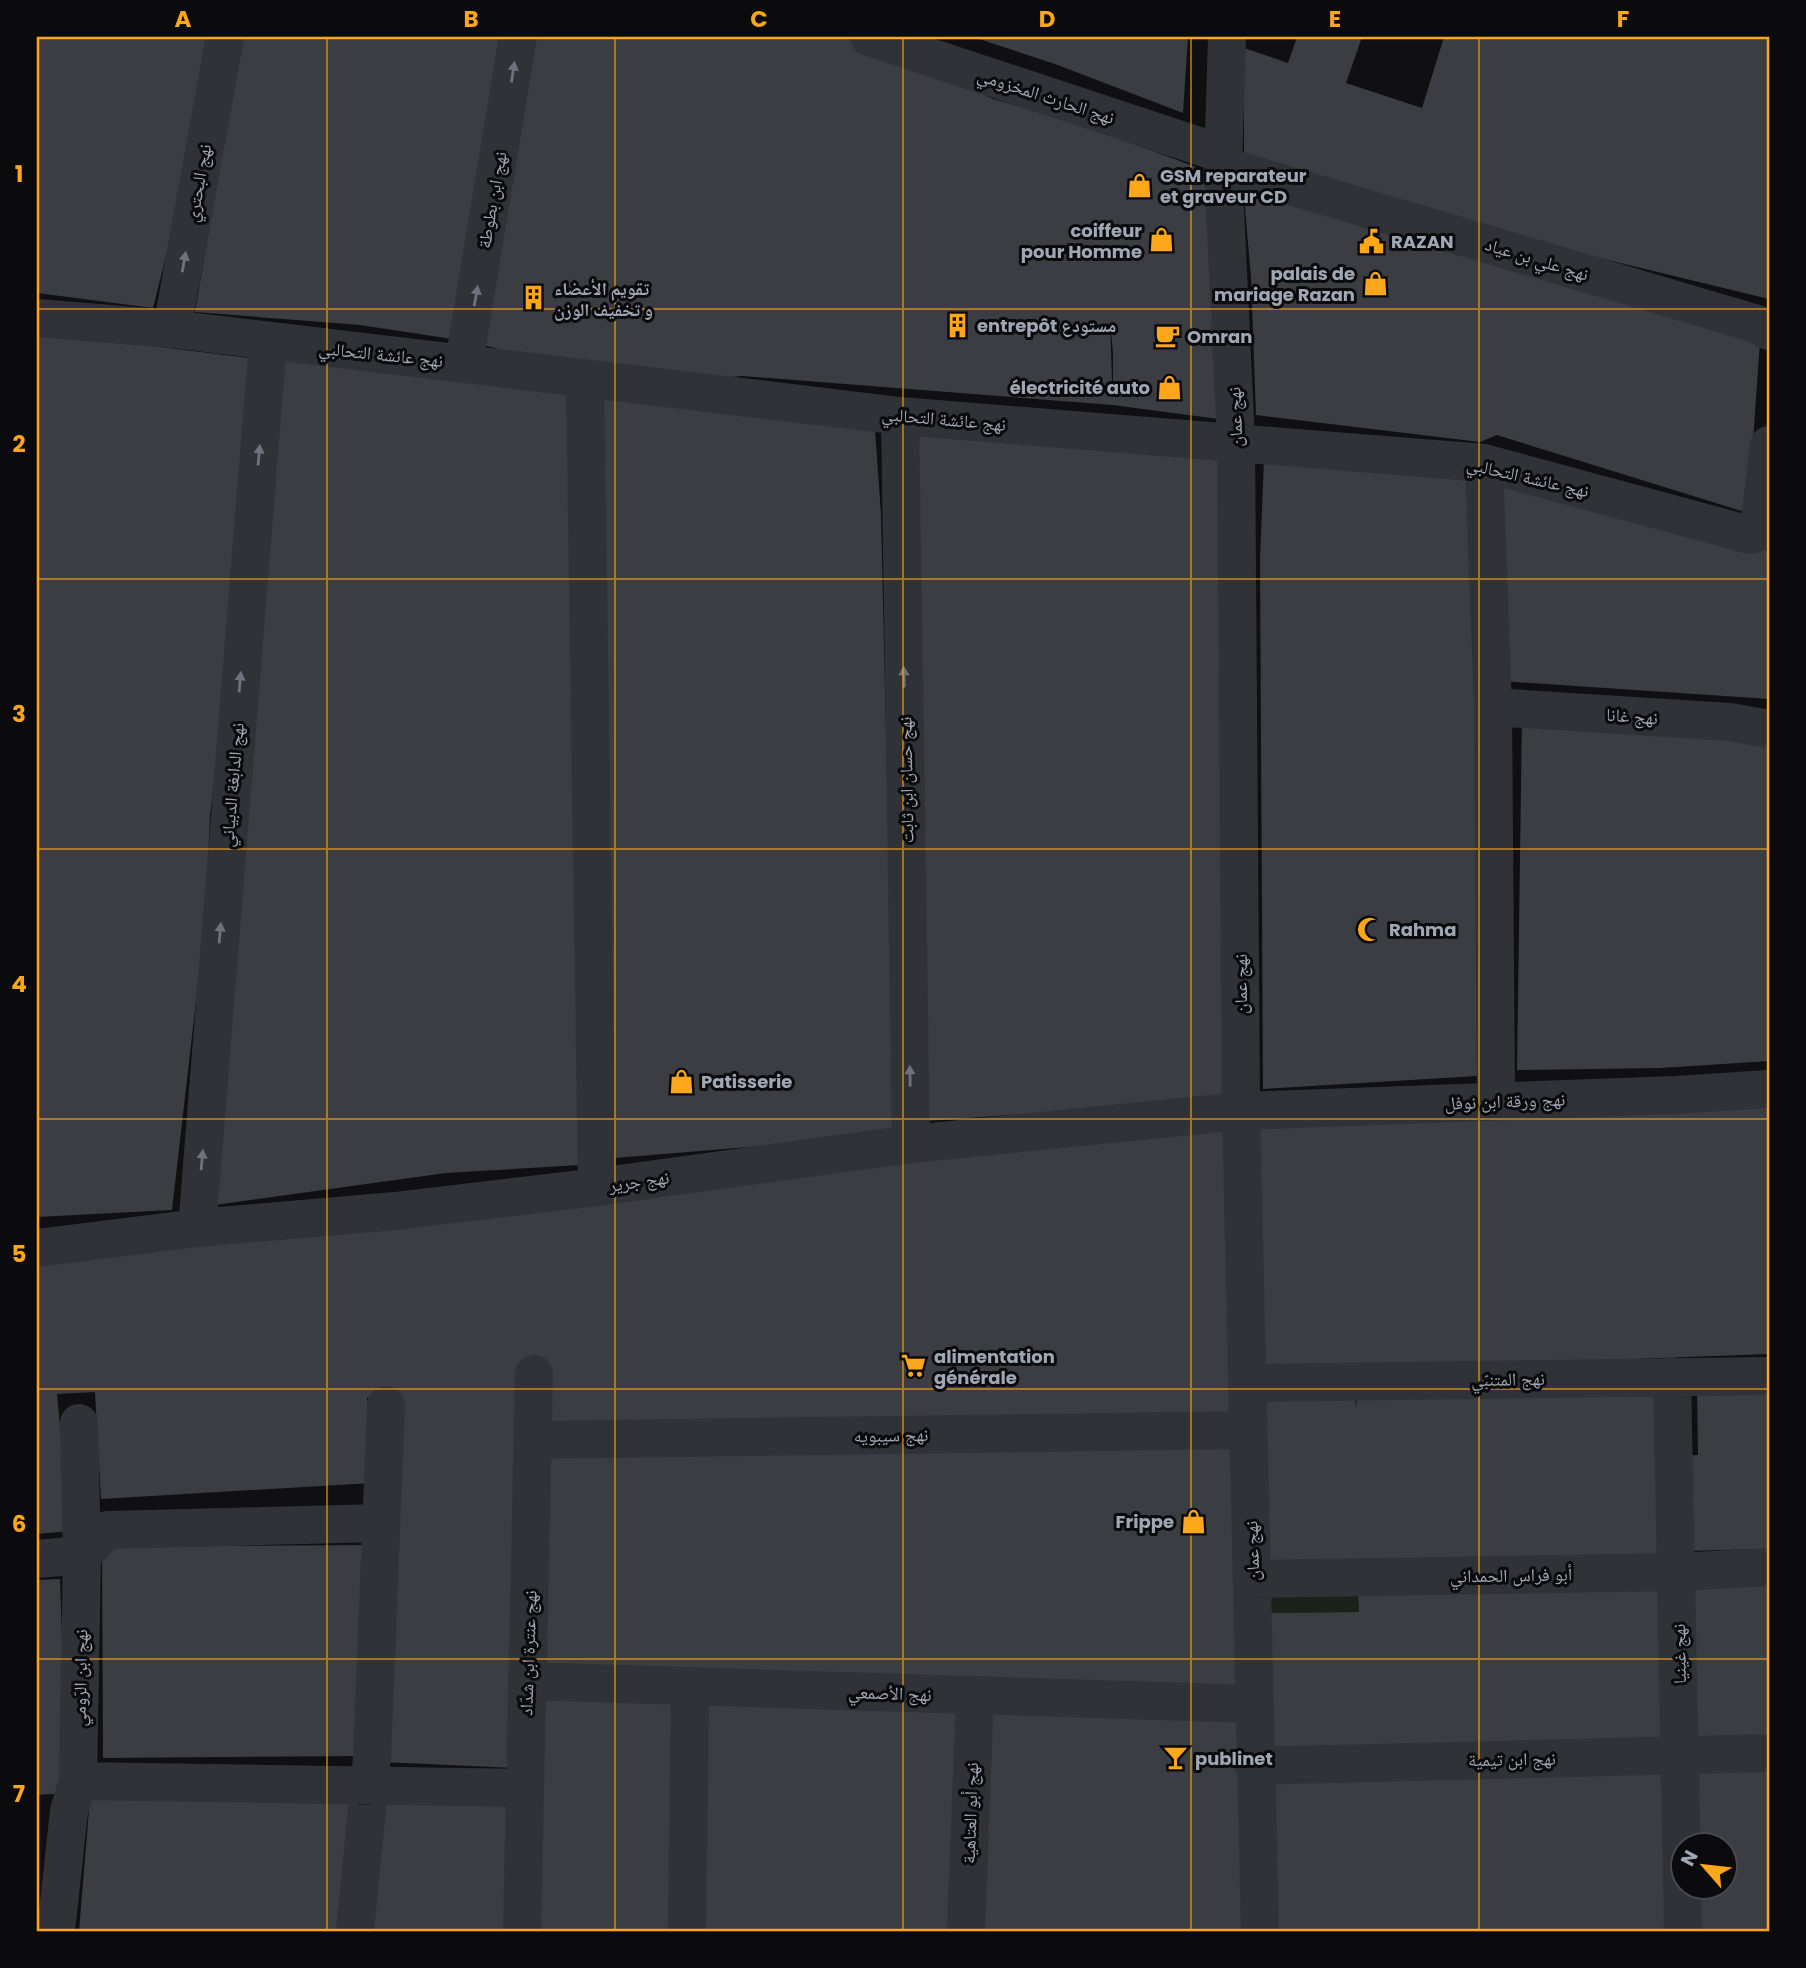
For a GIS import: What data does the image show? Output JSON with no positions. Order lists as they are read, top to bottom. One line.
{"streets":{"street":["نهج الحارث المخزومي","نهج البحتري","نهج ابن بطوطة","نهج علي بن عياد","نهج عائشة التحالبي","نهج عمان","نهج غانا","نهج حسان ابن ثابت","نهج الدابغة الدبياني","نهج ورقة ابن نوفل","نهج جرير","نهج المتنبّي","نهج سيبويه","أبو فراس الحمداني","نهج عنترة ابن شدّاد","نهج غينيا","نهج ابن الرّومي","نهج الأصمعي","نهج ابن تيمية","نهج أبو العتاهية"]},"crossings":[["نهج الحارث المخزومي","نهج علي بن عياد"],["نهج الحارث المخزومي","نهج عمان"],["نهج البحتري","نهج عائشة التحالبي"],["نهج ابن بطوطة","نهج عائشة التحالبي"],["نهج علي بن عياد","نهج عمان"],["نهج عائشة التحالبي","نهج عمان"],["نهج عائشة التحالبي","نهج حسان ابن ثابت"],["نهج عائشة التحالبي","نهج الدابغة الدبياني"],["نهج عمان","نهج ورقة ابن نوفل"],["نهج عمان","نهج جرير"],["نهج عمان","نهج المتنبّي"],["نهج عمان","نهج سيبويه"],["نهج عمان","أبو فراس الحمداني"],["نهج عمان","نهج الأصمعي"],["نهج عمان","نهج ابن تيمية"],["نهج حسان ابن ثابت","نهج جرير"],["نهج الدابغة الدبياني","نهج جرير"],["نهج ورقة ابن نوفل","نهج جرير"],["نهج المتنبّي","نهج غينيا"],["نهج سيبويه","نهج عنترة ابن شدّاد"],["أبو فراس الحمداني","نهج غينيا"],["نهج عنترة ابن شدّاد","نهج الأصمعي"],["نهج غينيا","نهج ابن تيمية"],["نهج الأصمعي","نهج أبو العتاهية"]],"one_way":["نهج البحتري","نهج ابن بطوطة"],"places":{"shop":["GSM reparateur et graveur CD","coiffeur pour Homme","palais de mariage Razan","électricité auto","Patisserie","Frippe"],"public building":["RAZAN"],"building":["تقويم الأعضاء و تخفيف الوزن","entrepôt مستودع"],"cafe":["Omran"],"mosque":["Rahma"],"supermarket":["alimentation générale"],"bar":["publinet"]},"north":"top left","grid":{"columns":["A","B","C","D","E","F"],"rows":["1","2","3","4","5","6","7"]}}
